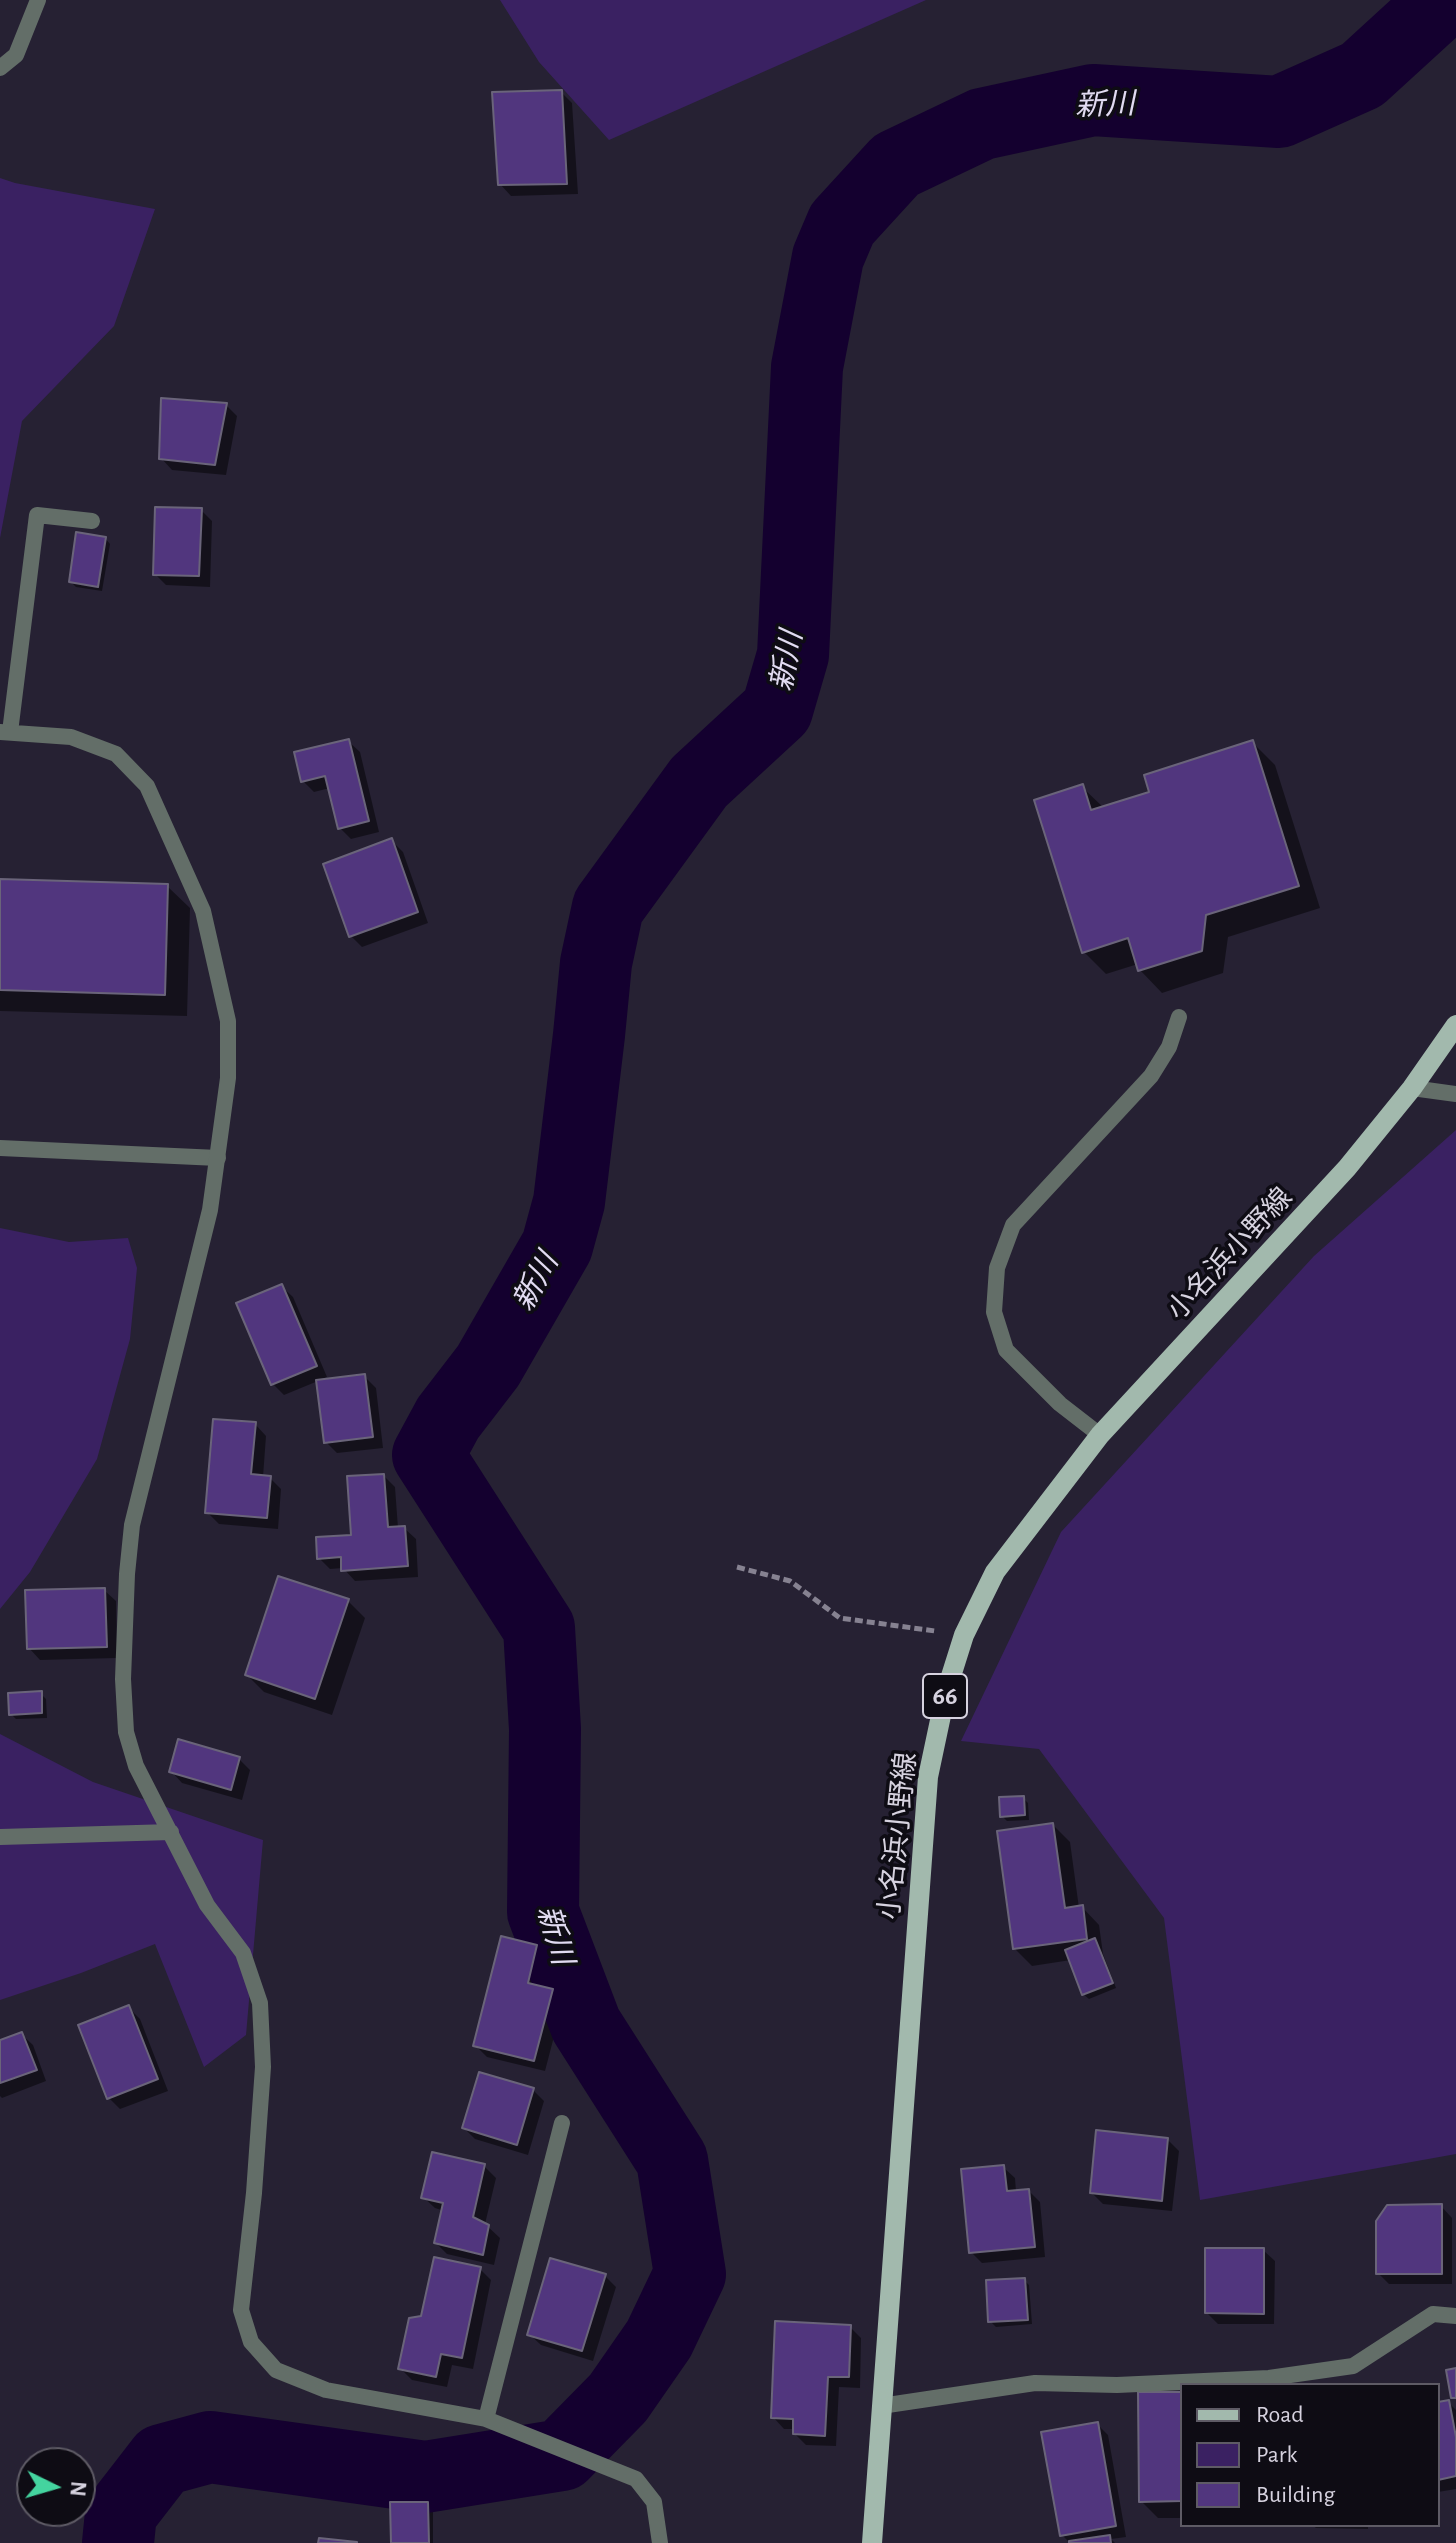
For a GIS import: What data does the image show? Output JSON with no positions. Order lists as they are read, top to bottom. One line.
{"streets":{"main road":["小名浜小野線","66"]},"water":["新川"],"legend":["Road","Park","Building"],"north":"right"}
